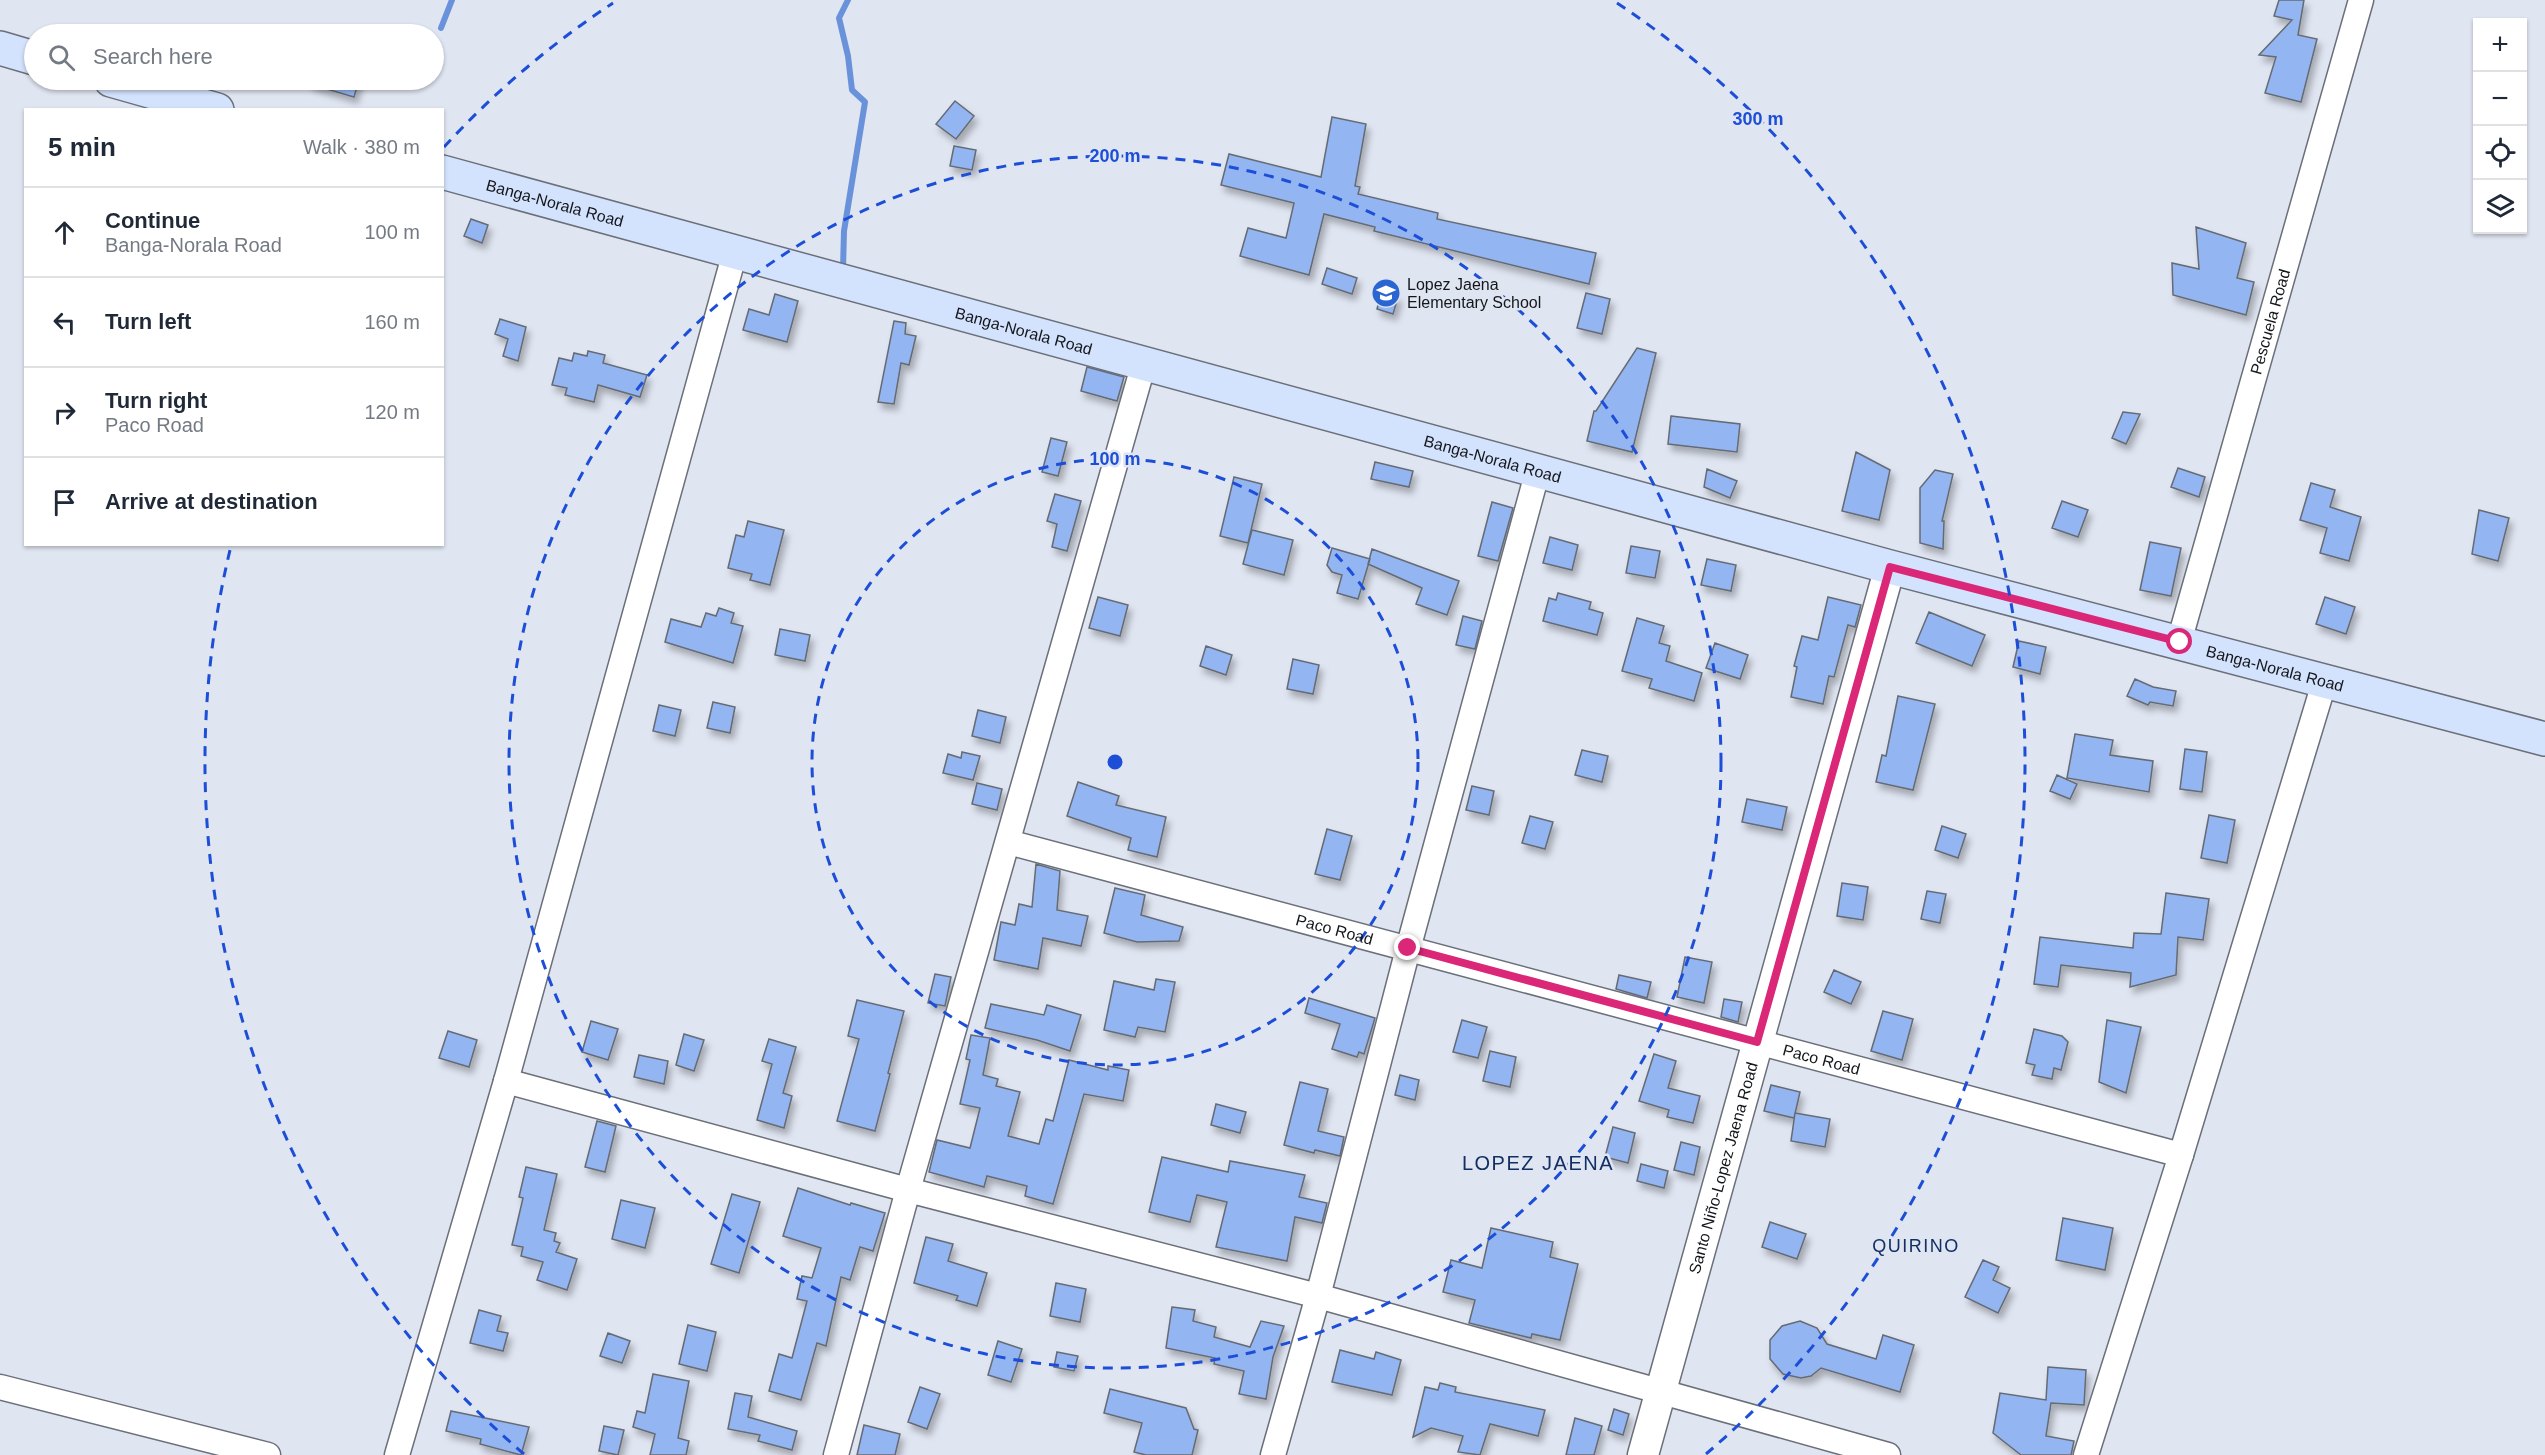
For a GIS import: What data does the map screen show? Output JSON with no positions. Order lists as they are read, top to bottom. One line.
{"streets":{"main road":["Banga-Norala Road"],"street":["Pescuela Road","Paco Road","Santo Niño-Lopez Jaena Road"]},"crossings":[["Banga-Norala Road","Pescuela Road"],["Banga-Norala Road","Santo Niño-Lopez Jaena Road"],["Paco Road","Santo Niño-Lopez Jaena Road"]],"districts":["LOPEZ JAENA","QUIRINO"],"places":{"school or university":["Lopez Jaena Elementary School"]},"page":{"map_buttons":["+","−"],"search":"Search here","heading":["5 min","Walk · 380 m"],"list":[["Continue","Banga-Norala Road","100 m"],["Turn left","160 m"],["Turn right","Paco Road","120 m"],"Arrive at destination"]},"rings":["300 m","200 m","100 m"]}
